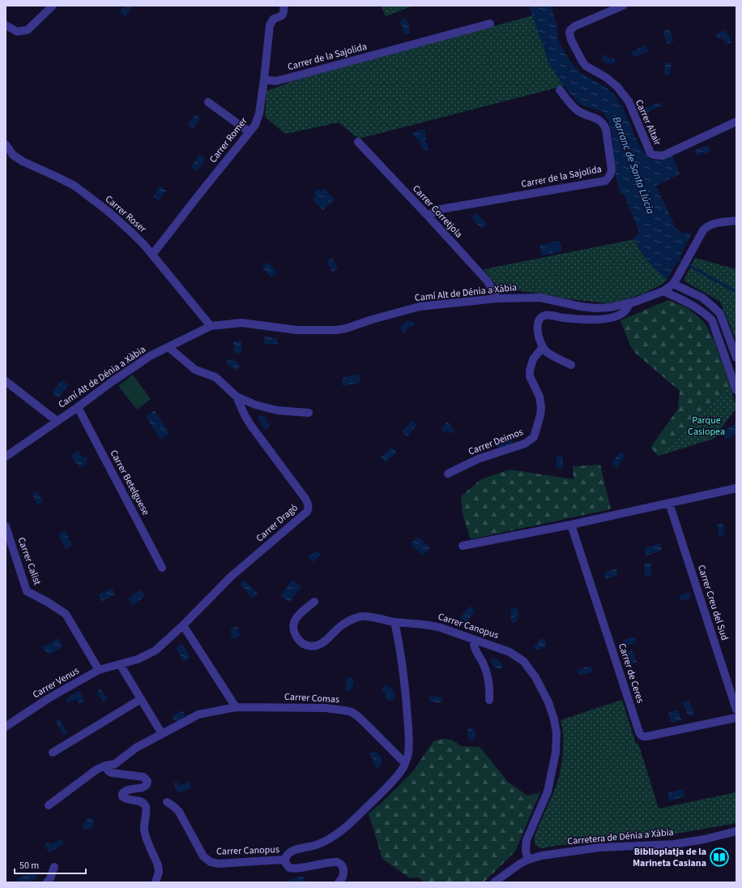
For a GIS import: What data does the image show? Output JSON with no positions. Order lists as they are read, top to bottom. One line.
{"streets":{"street":["Carrer de la Sajolida","Carrer Altair","Carrer Romer","Carrer Corretjola","Carrer Roser","Camí Alt de Dénia a Xàbia","Carrer Deimos","Carrer Betelguese","Carrer Dragó","Carrer Calist","Carrer Creu del Sud","Carrer Canopus","Carrer de Ceres","Carrer Venus","Carrer Comas","Carretera de Dénia a Xàbia"]},"crossings":[["Carrer de la Sajolida","Carrer Romer"],["Carrer de la Sajolida","Carrer Corretjola"],["Carrer Romer","Carrer Roser"],["Carrer Corretjola","Camí Alt de Dénia a Xàbia"],["Carrer Roser","Camí Alt de Dénia a Xàbia"],["Camí Alt de Dénia a Xàbia","Carrer Betelguese"],["Camí Alt de Dénia a Xàbia","Carrer Dragó"],["Carrer Dragó","Carrer Venus"],["Carrer Calist","Carrer Venus"],["Carrer Canopus","Carrer Comas"],["Carrer Canopus","Carretera de Dénia a Xàbia"]],"water":["Barranc de Santa Llúcia"],"parks":["Parque Casiopea"],"places":{"library":["Biblioplatja de la Marineta Casiana"]},"scale_bar":"50 m"}
